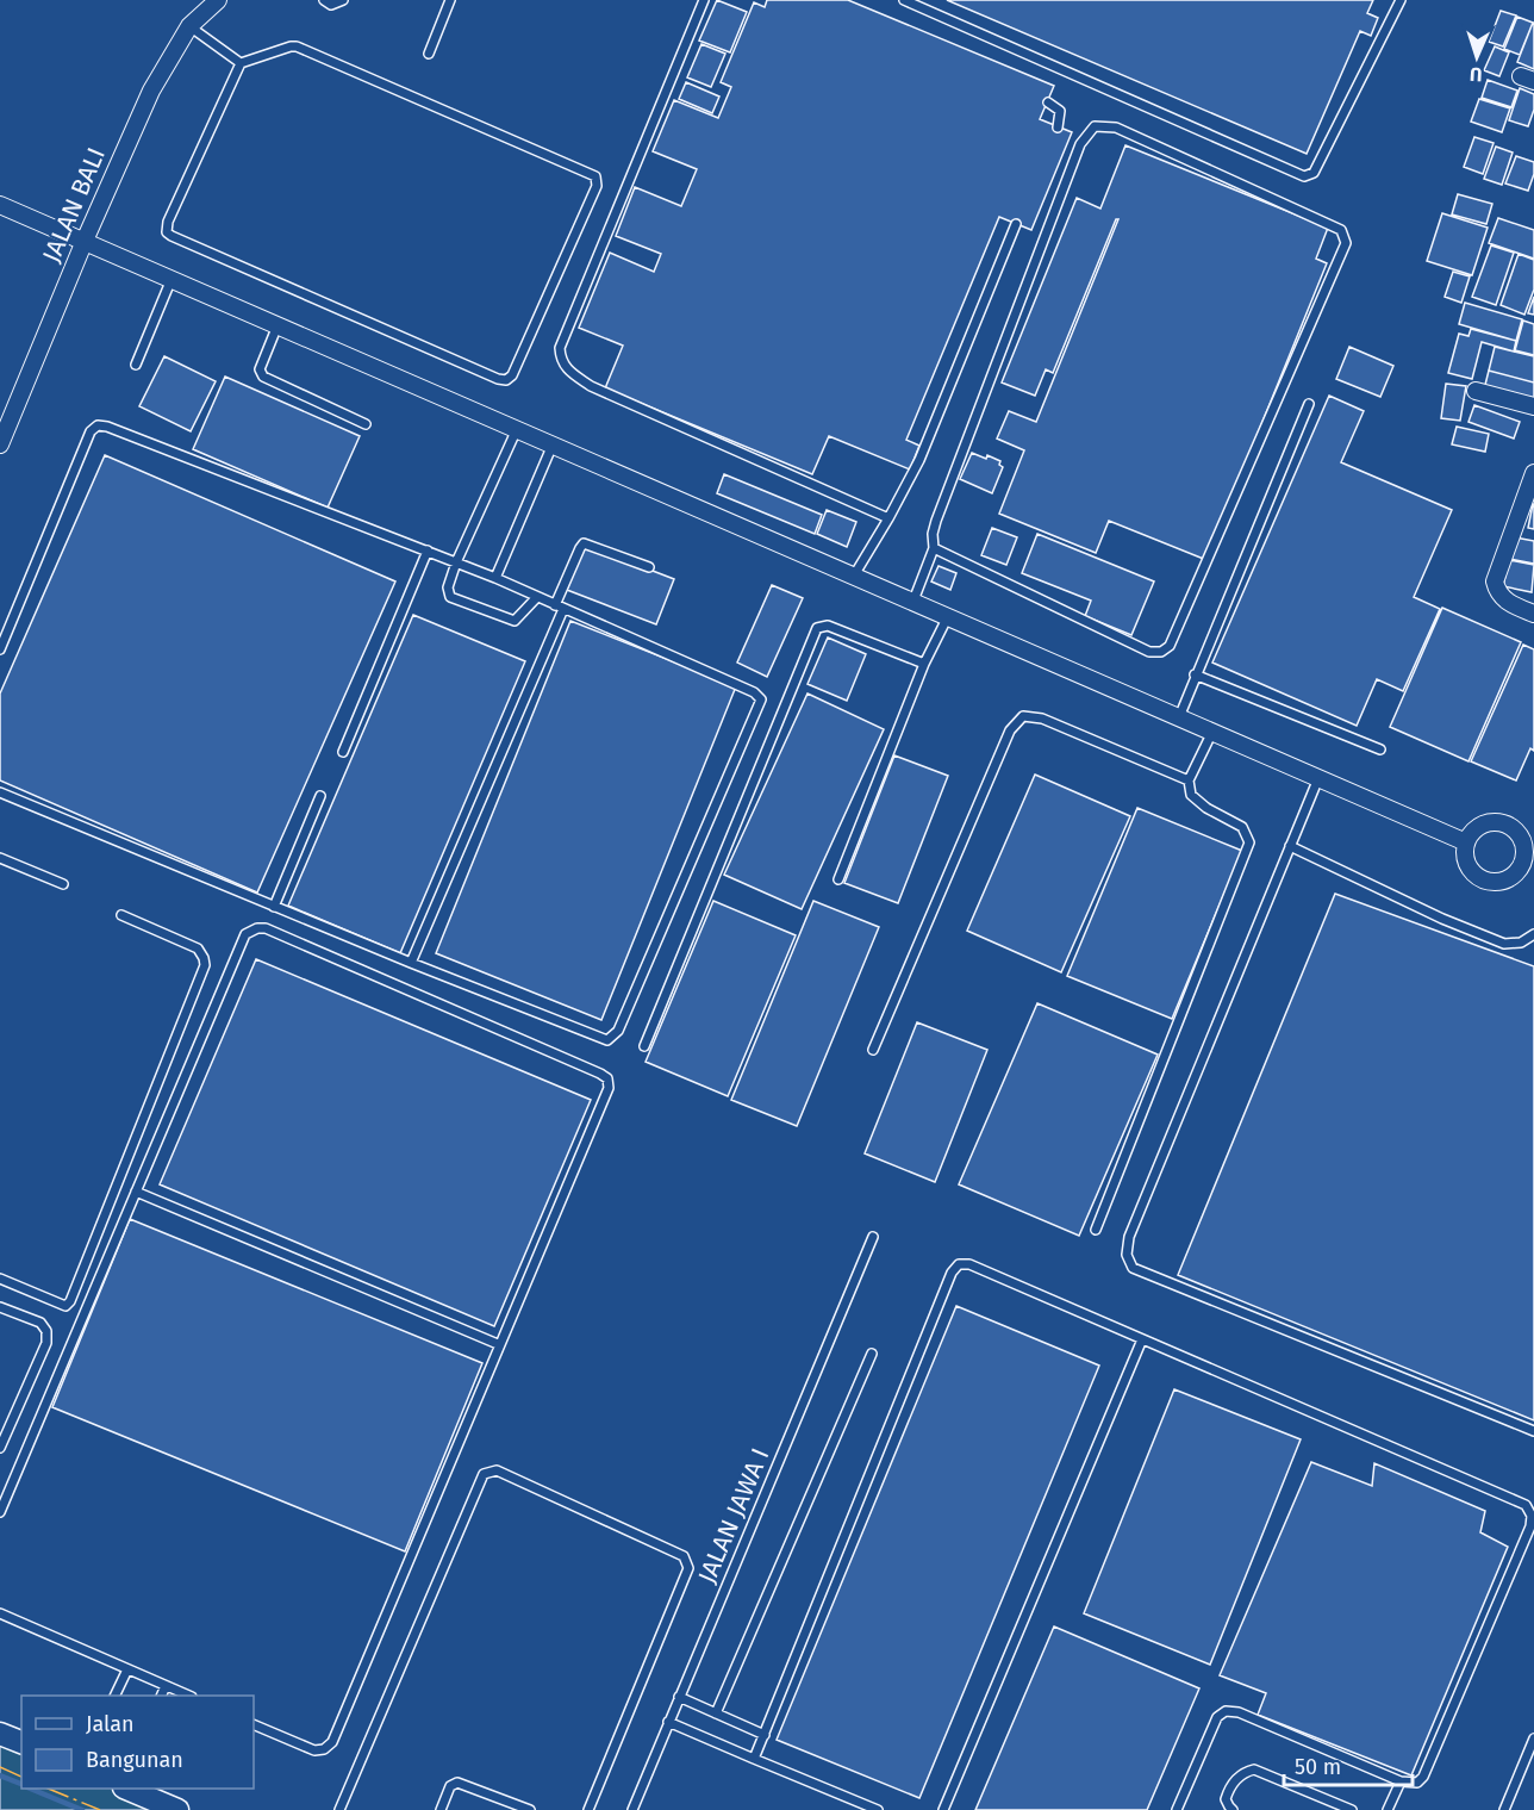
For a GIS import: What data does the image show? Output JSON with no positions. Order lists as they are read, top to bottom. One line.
{"streets":{"street":["JALAN BALI"],"lane":["JALAN JAWA I"]},"legend":["Jalan","Bangunan"],"scale_bar":"50 m","north":"bottom"}
